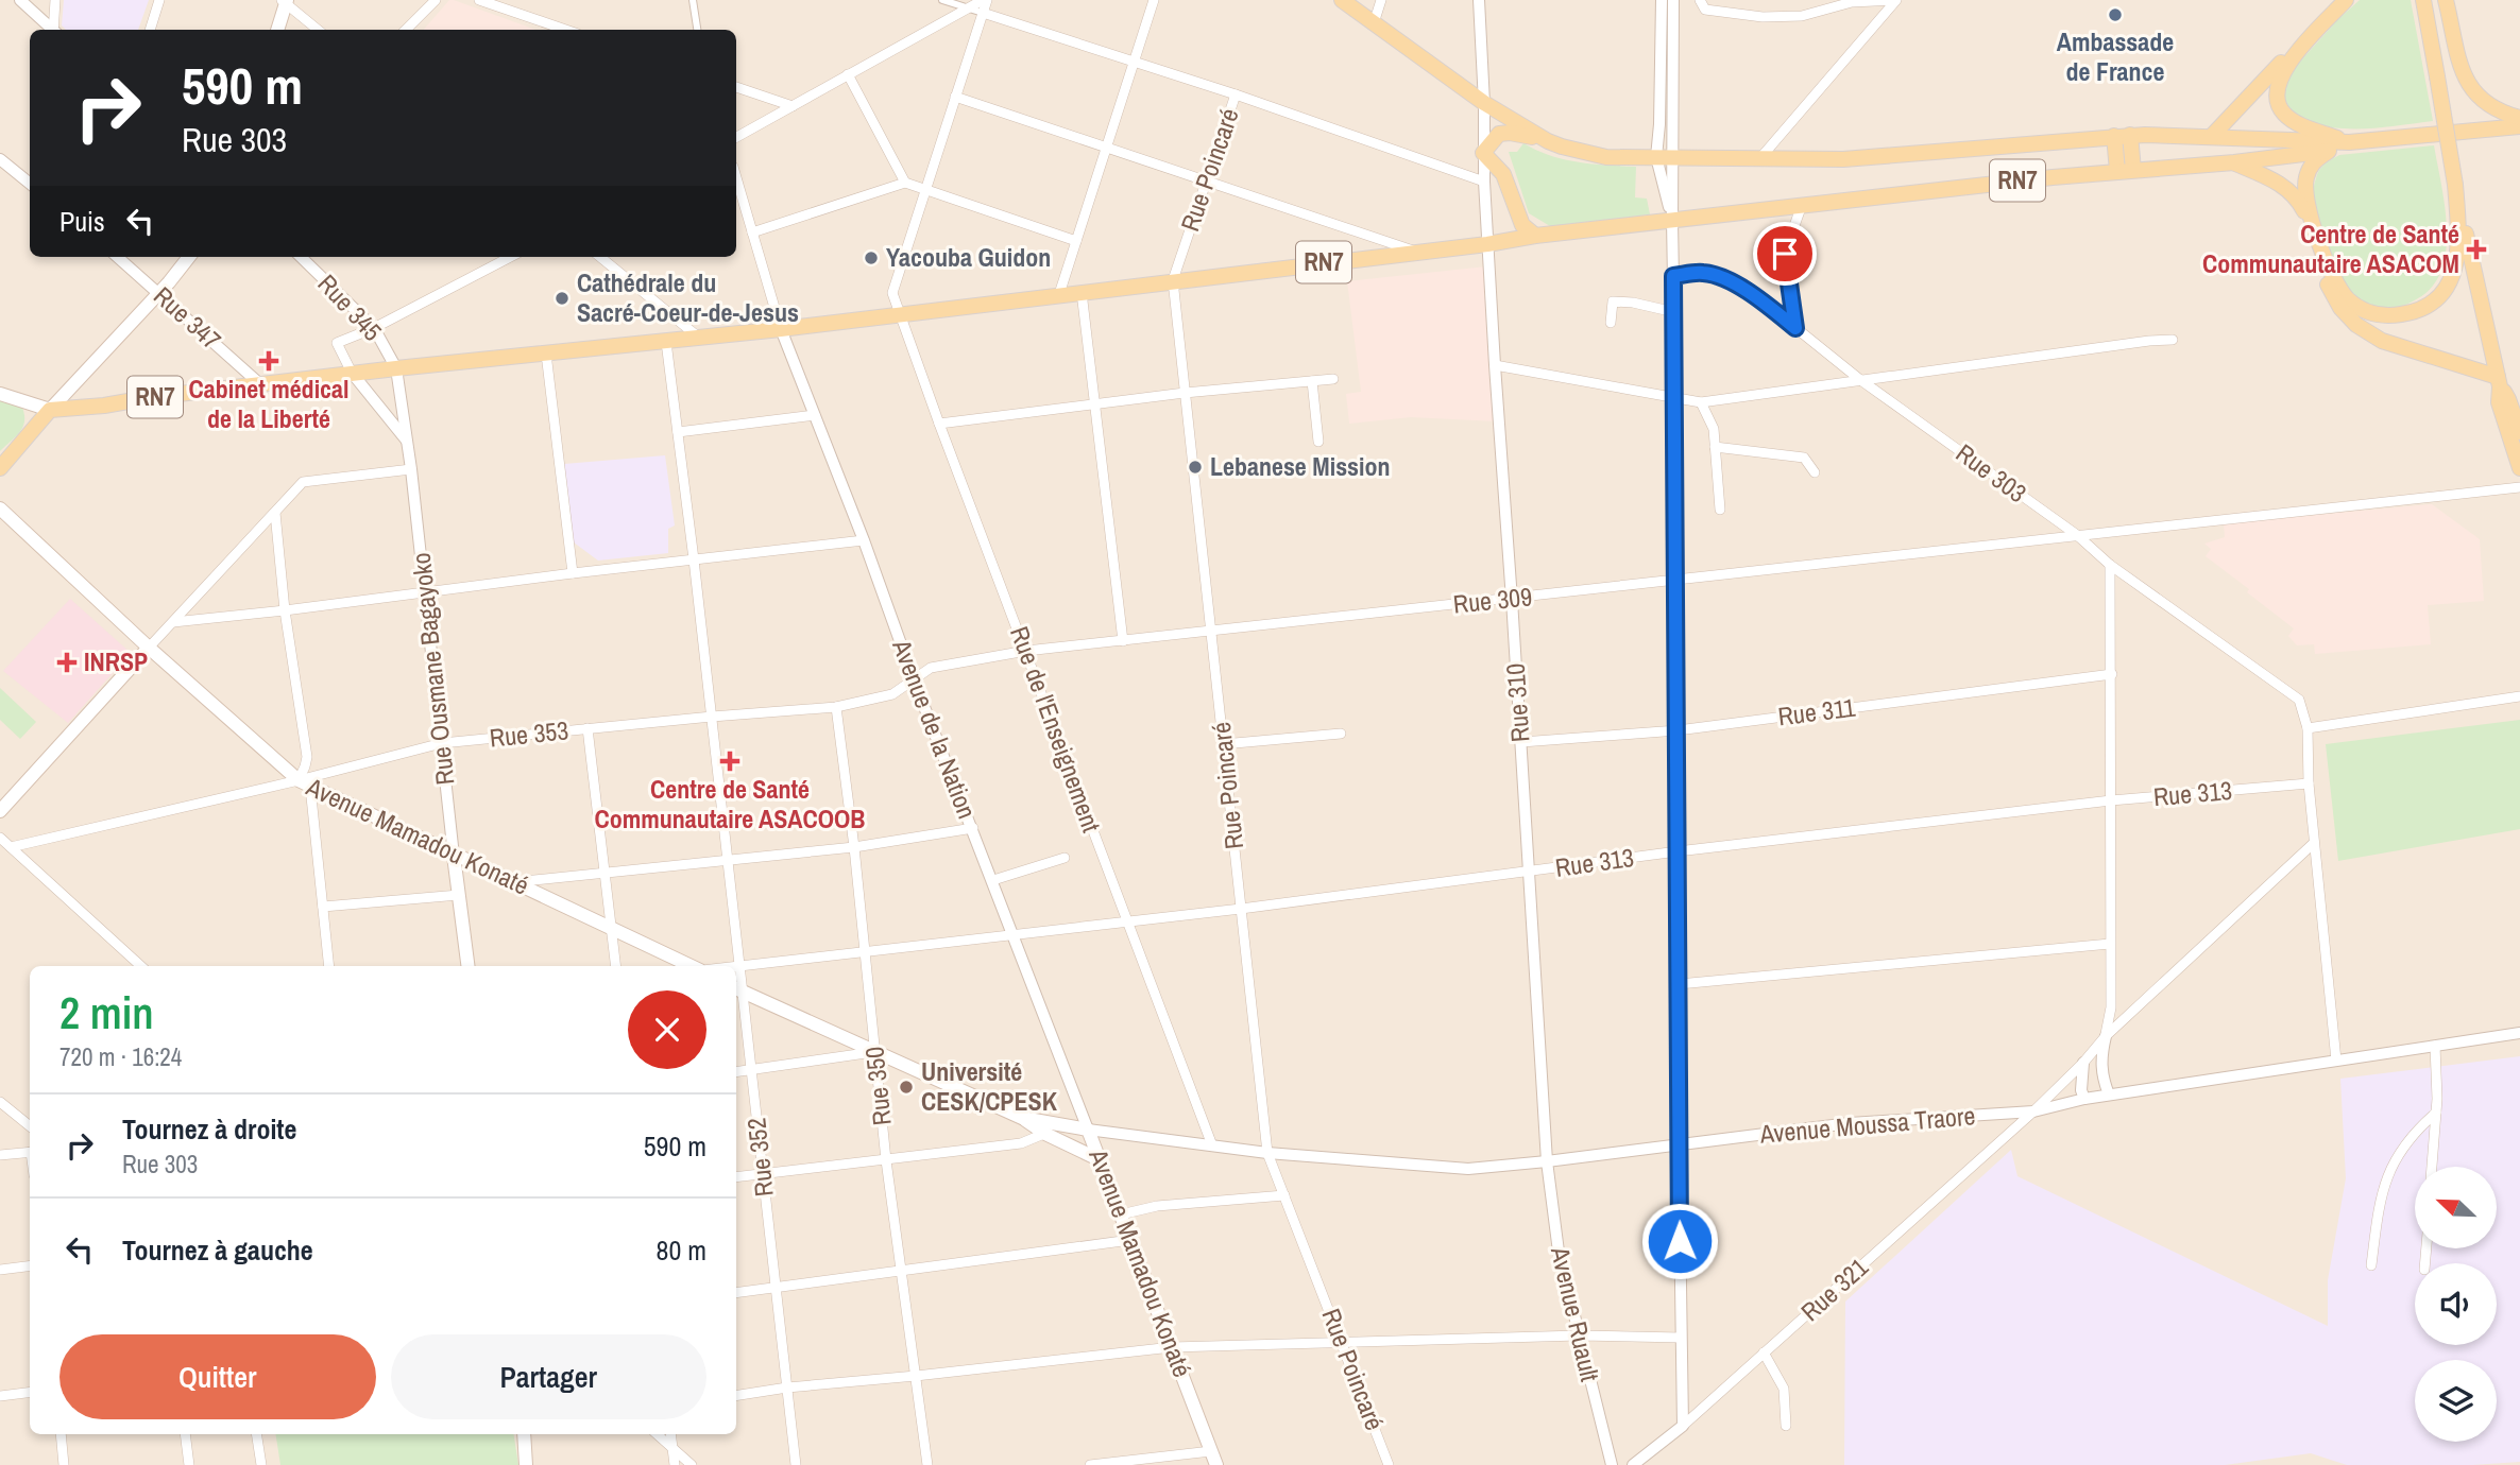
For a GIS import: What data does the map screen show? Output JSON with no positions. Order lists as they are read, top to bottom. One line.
{"streets":{"main road":["RN7","Rue Ousmane Bagayoko","Avenue Mamadou Konaté"],"street":["Rue Poincaré","Rue 345","Rue 347","Rue 303","Rue 309","Rue 310","Rue 311","Avenue de la Nation","Rue de l'Enseignement","Rue 353","Rue 313","Rue 350","Avenue Moussa Traore","Rue 352","Rue 321","Avenue Ruault"]},"crossings":[["Rue Poincaré","RN7"],["Rue Poincaré","Rue 309"],["Rue Poincaré","Rue 313"],["Rue Poincaré","Avenue Moussa Traore"],["RN7","Rue 345"],["RN7","Rue 347"],["RN7","Rue Ousmane Bagayoko"],["RN7","Rue 310"],["RN7","Avenue de la Nation"],["RN7","Rue de l'Enseignement"],["RN7","Rue 352"],["Rue 345","Rue Ousmane Bagayoko"],["Rue 303","Rue 309"],["Rue 309","Rue 310"],["Rue 309","Avenue de la Nation"],["Rue 309","Rue de l'Enseignement"],["Rue 309","Rue 353"],["Rue 309","Rue 350"],["Rue Ousmane Bagayoko","Rue 353"],["Rue Ousmane Bagayoko","Avenue Mamadou Konaté"],["Rue 310","Rue 311"],["Rue 310","Rue 313"],["Rue 310","Avenue Moussa Traore"],["Rue 310","Avenue Ruault"],["Avenue de la Nation","Rue 313"],["Avenue de la Nation","Avenue Mamadou Konaté"],["Avenue de la Nation","Avenue Moussa Traore"],["Rue de l'Enseignement","Rue 313"],["Rue de l'Enseignement","Avenue Moussa Traore"],["Rue 353","Avenue Mamadou Konaté"],["Rue 353","Rue 350"],["Rue 353","Rue 352"],["Rue 313","Rue 350"],["Rue 313","Rue 352"],["Avenue Mamadou Konaté","Rue 350"],["Avenue Mamadou Konaté","Avenue Moussa Traore"],["Avenue Mamadou Konaté","Rue 352"],["Avenue Moussa Traore","Rue 321"],["Avenue Moussa Traore","Avenue Ruault"]],"places":{"other":["Ambassade de France","Yacouba Guidon","Cathédrale du Sacré-Coeur-de-Jesus","Lebanese Mission","Université CESK/CPESK"],"health":["Centre de Santé Communautaire ASACOM","Cabinet médical de la Liberté","INRSP","Centre de Santé Communautaire ASACOOB"]},"north":"top left","page":{"turn":["590 m","Rue 303"],"then":"Puis","heading":["2 min","720 m · 16:24"],"list":[{"name":"Tournez à droite","note":"Rue 303","value":"590 m"},{"name":"Tournez à gauche","value":"80 m"}],"buttons":["Quitter","Partager"]}}
